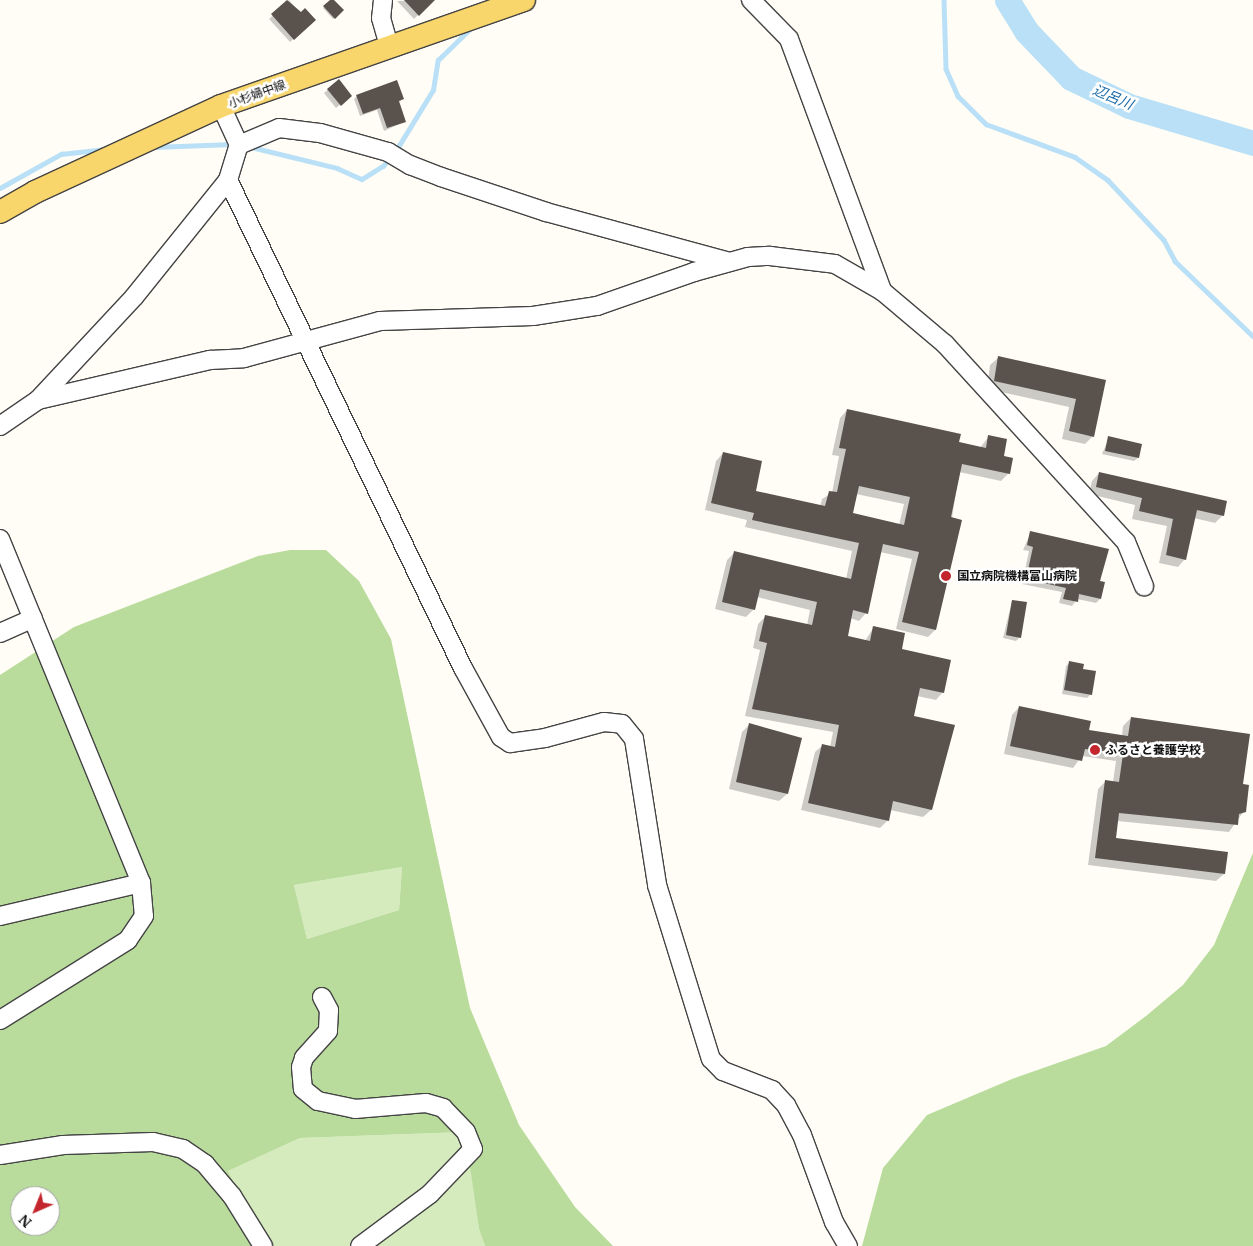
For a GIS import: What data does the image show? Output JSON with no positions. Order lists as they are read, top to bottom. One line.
{"streets":{"main road":["小杉婦中線"]},"water":["辺呂川"],"places":["国立病院機構富山病院","ふるさと養護学校"],"north":"bottom left"}
